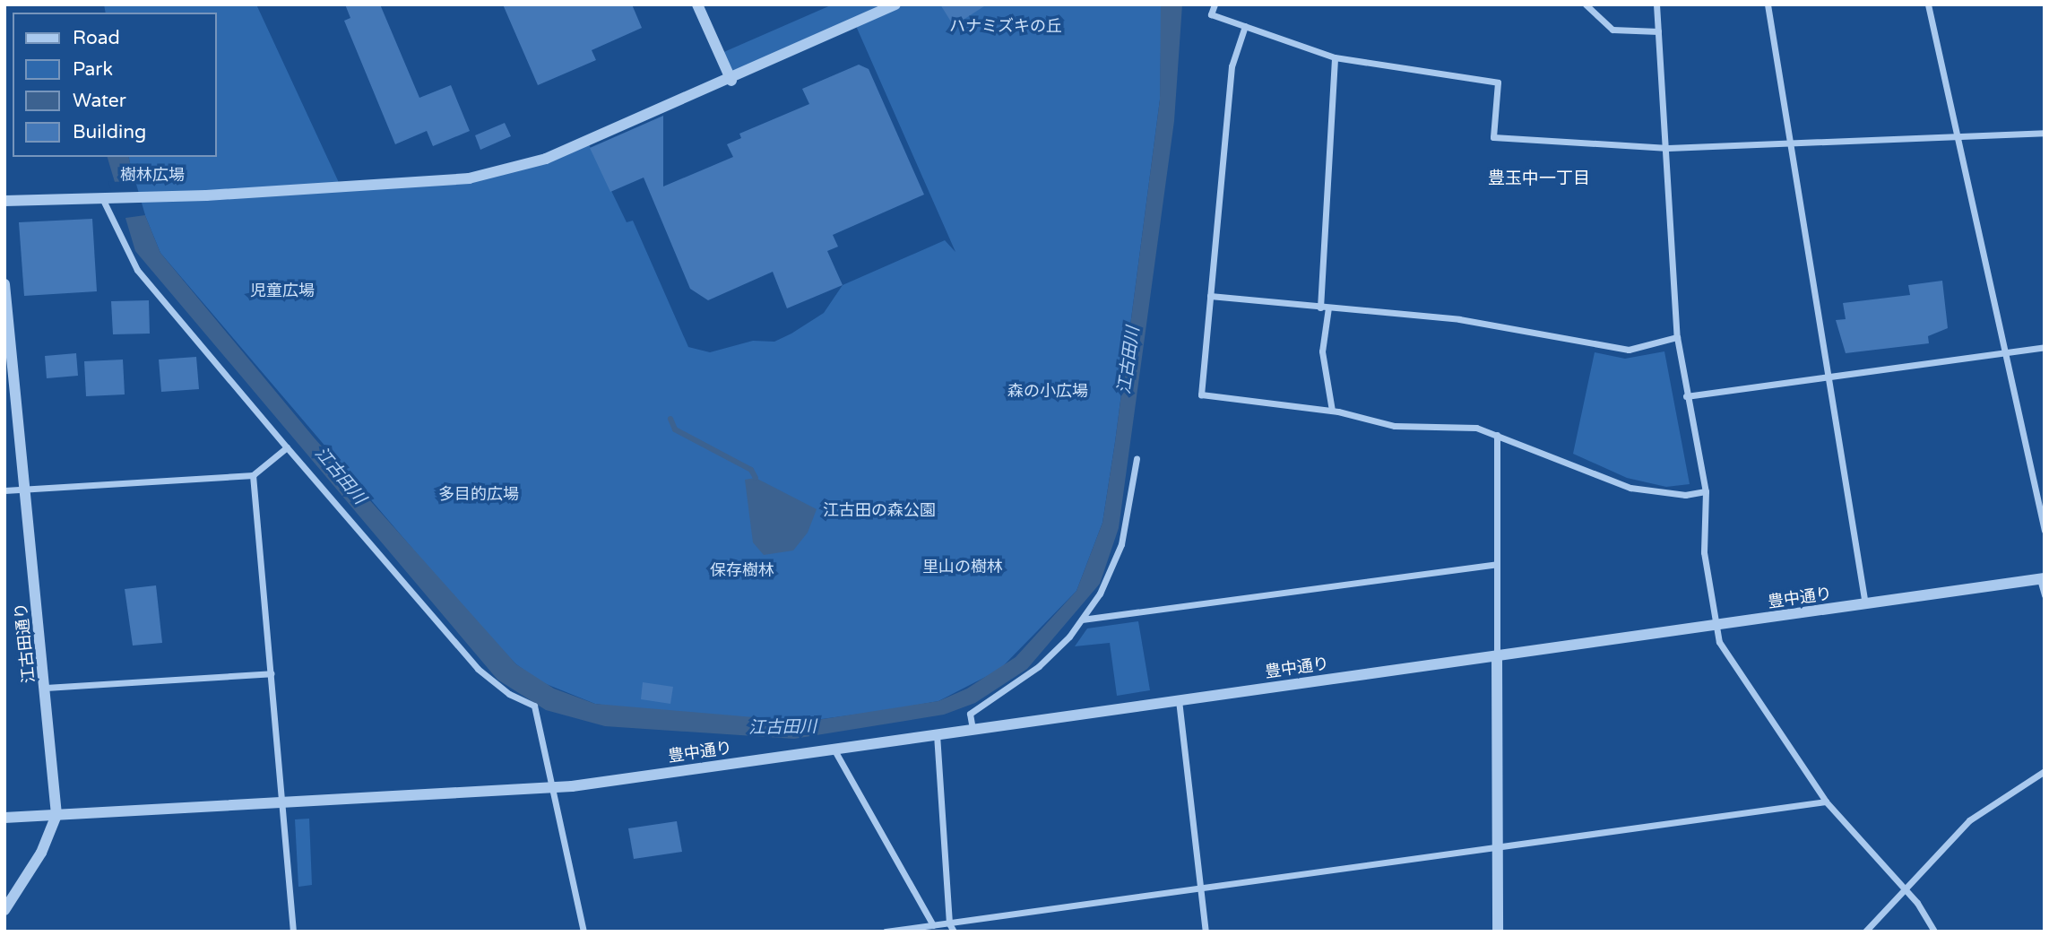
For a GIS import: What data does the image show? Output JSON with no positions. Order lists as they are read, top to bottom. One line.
{"streets":{"street":["豊中通り","江古田通り"]},"crossings":[["豊中通り","江古田通り"]],"districts":["豊玉中一丁目"],"water":["江古田川"],"parks":["ハナミズキの丘","樹林広場","児童広場","森の小広場","多目的広場","江古田の森公園","里山の樹林","保存樹林"],"legend":["Road","Park","Water","Building"]}
